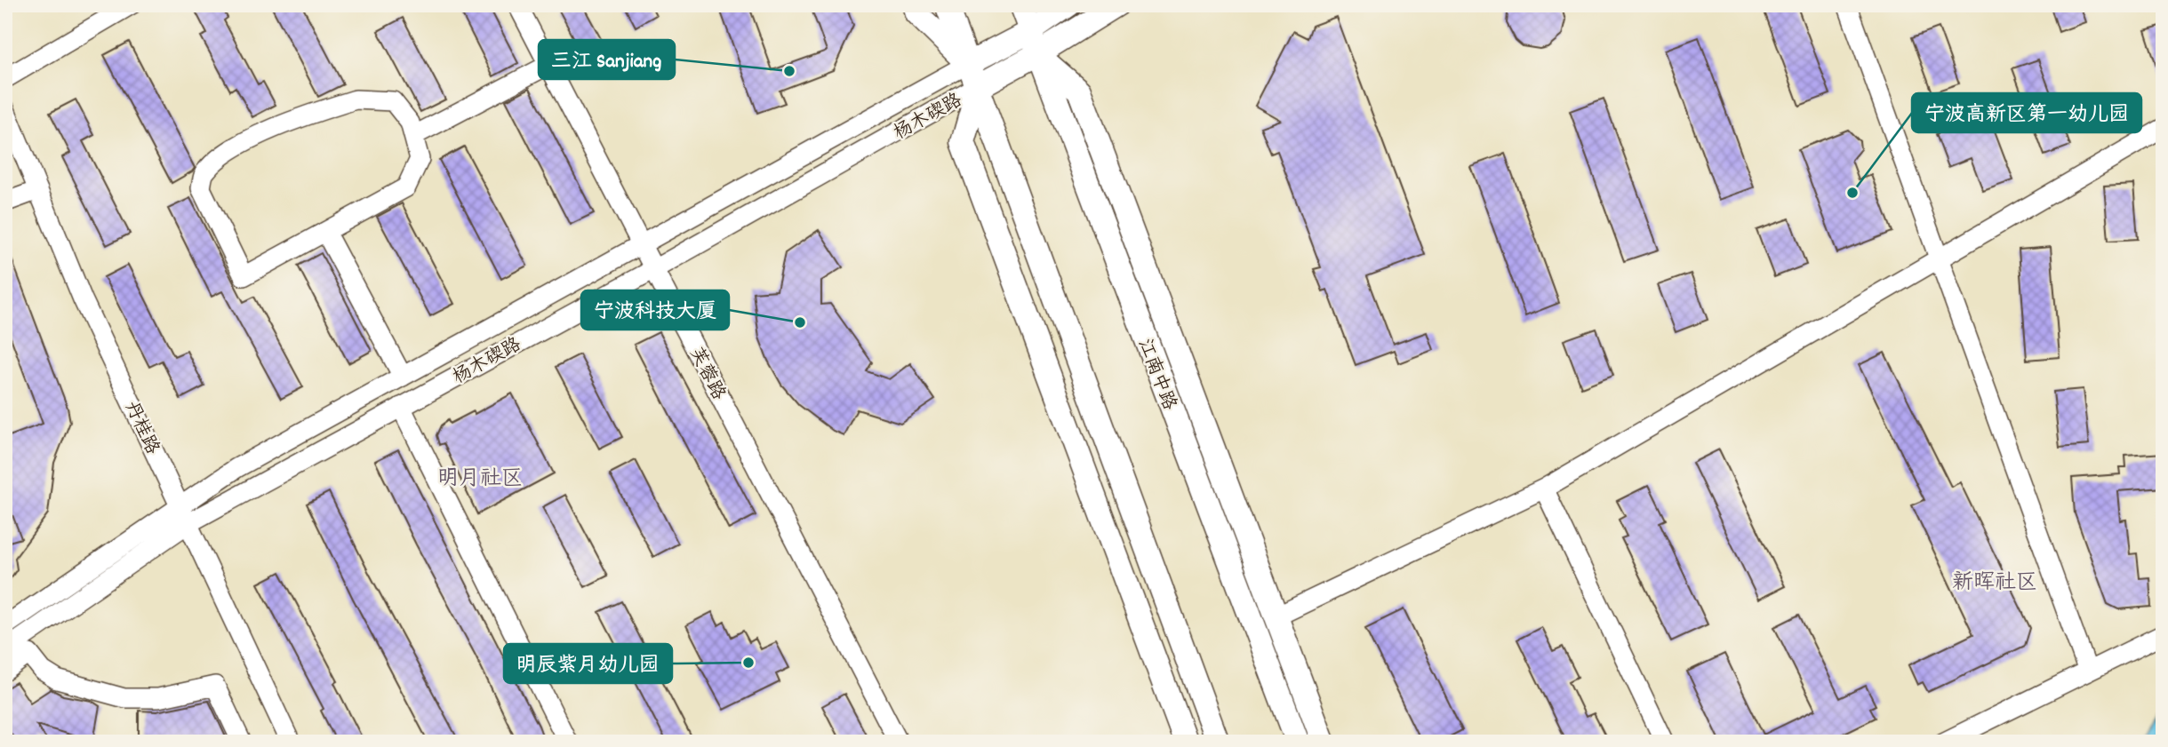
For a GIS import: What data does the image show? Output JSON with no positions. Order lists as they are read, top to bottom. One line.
{"streets":{"main road":["江南中路"],"street":["杨木碶路","芙蓉路","丹桂路"]},"crossings":[["杨木碶路","芙蓉路"],["杨木碶路","丹桂路"]],"districts":["明月社区","新晖社区"],"places":["三江 Sanjiang","宁波高新区第一幼儿园","宁波科技大厦","明辰紫月幼儿园"]}
